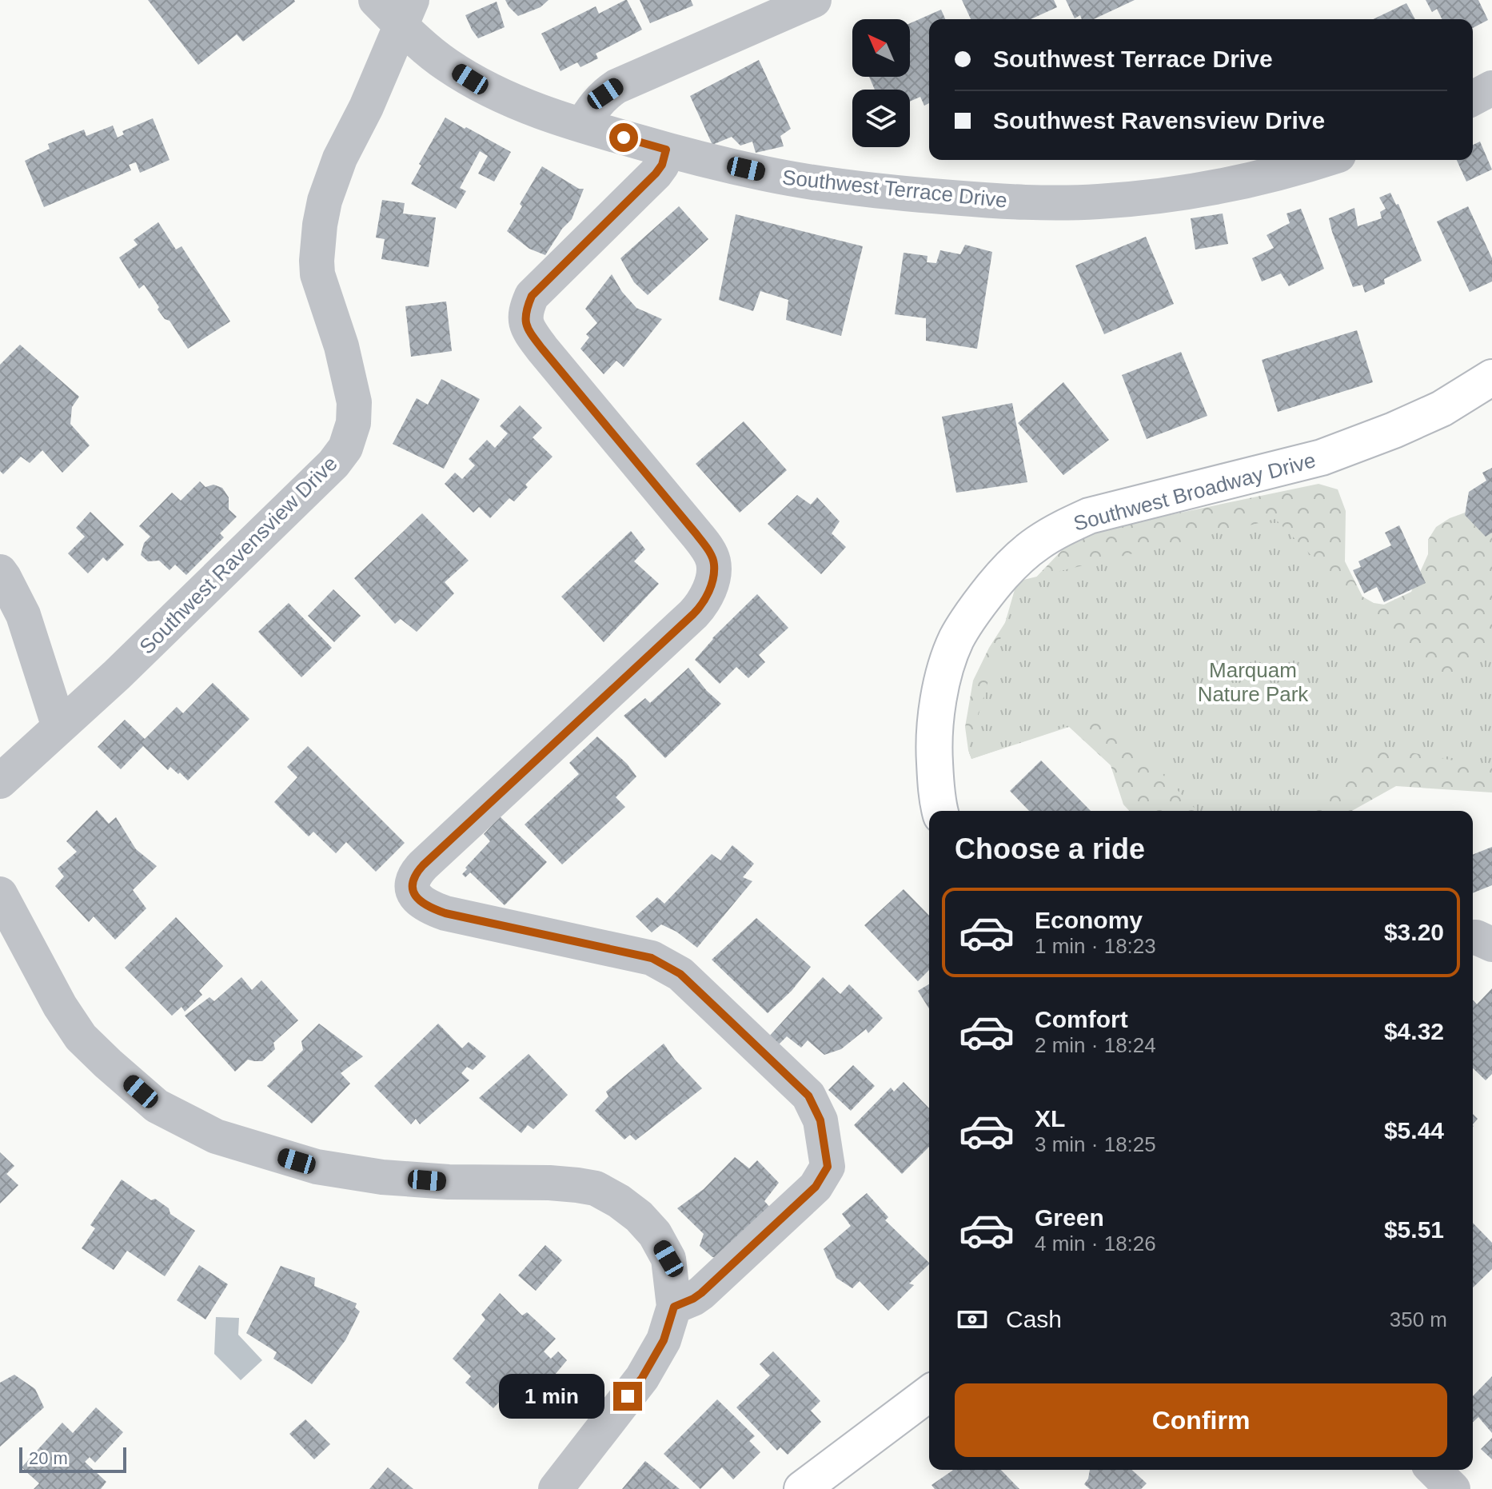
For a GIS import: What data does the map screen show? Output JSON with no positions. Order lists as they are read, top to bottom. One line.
{"streets":{"street":["Southwest Terrace Drive","Southwest Broadway Drive","Southwest Ravensview Drive"]},"crossings":[["Southwest Terrace Drive","Southwest Ravensview Drive"]],"parks":["Marquam Nature Park"],"scale_bar":"20 m","north":"top left","page":{"banner":["Southwest Terrace Drive","Southwest Ravensview Drive"],"heading":"Choose a ride","list":[{"name":"Economy","note":"1 min · 18:23","value":"$3.20"},{"name":"Comfort","note":"2 min · 18:24","value":"$4.32"},{"name":"XL","note":"3 min · 18:25","value":"$5.44"},{"name":"Green","note":"4 min · 18:26","value":"$5.51"}],"pay":["Cash","350 m"],"buttons":"Confirm","bubble":"1 min","scale":"20 m"}}
